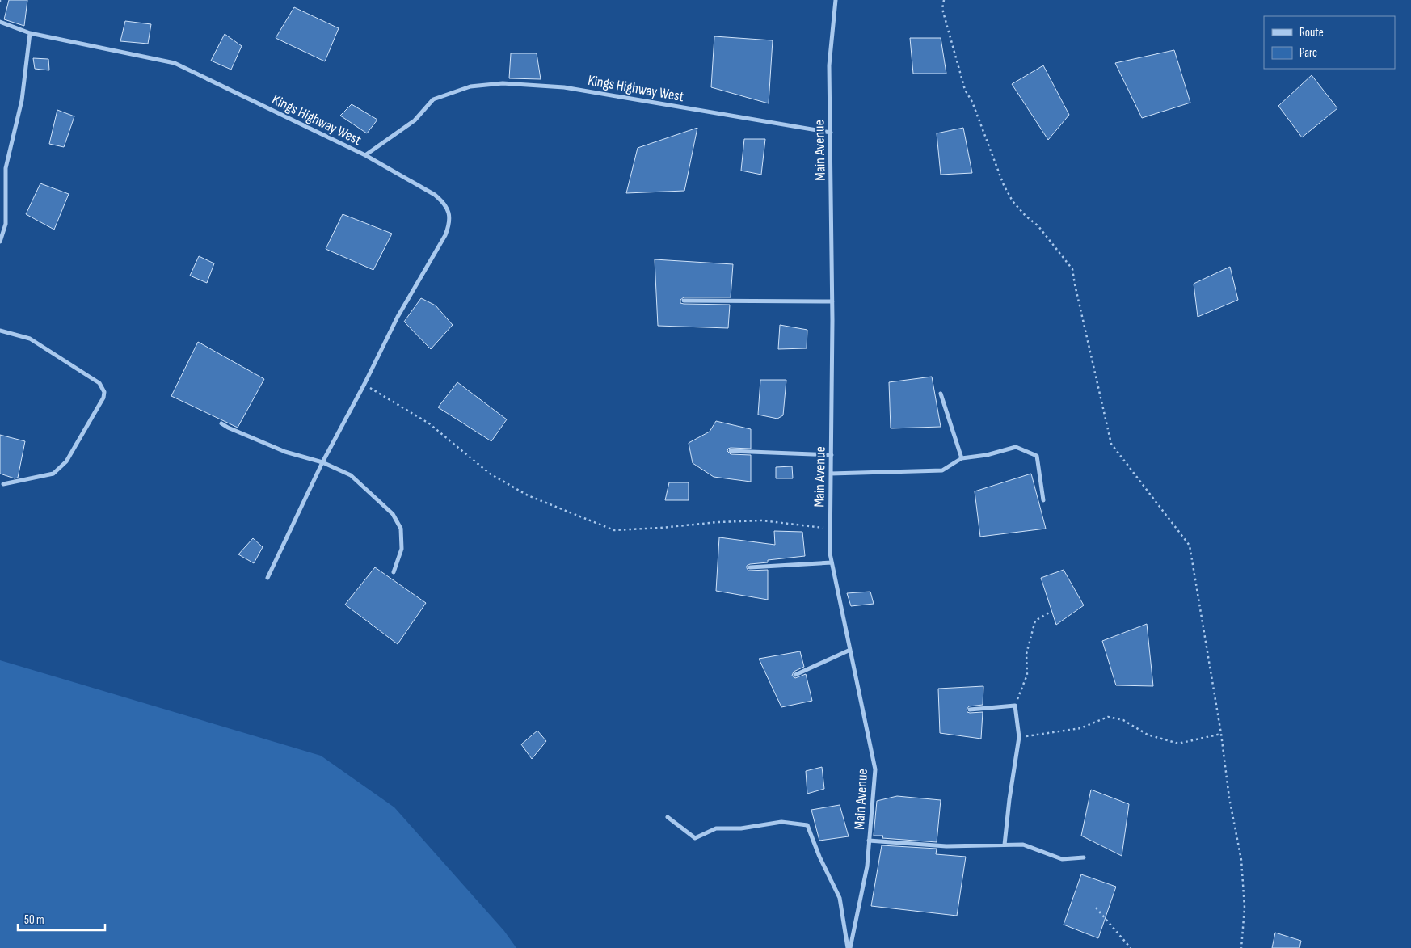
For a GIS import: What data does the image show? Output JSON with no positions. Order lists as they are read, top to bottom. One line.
{"streets":{"street":["Kings Highway West","Main Avenue"]},"crossings":[["Kings Highway West","Main Avenue"]],"legend":["Route","Parc"],"scale_bar":"50 m"}
